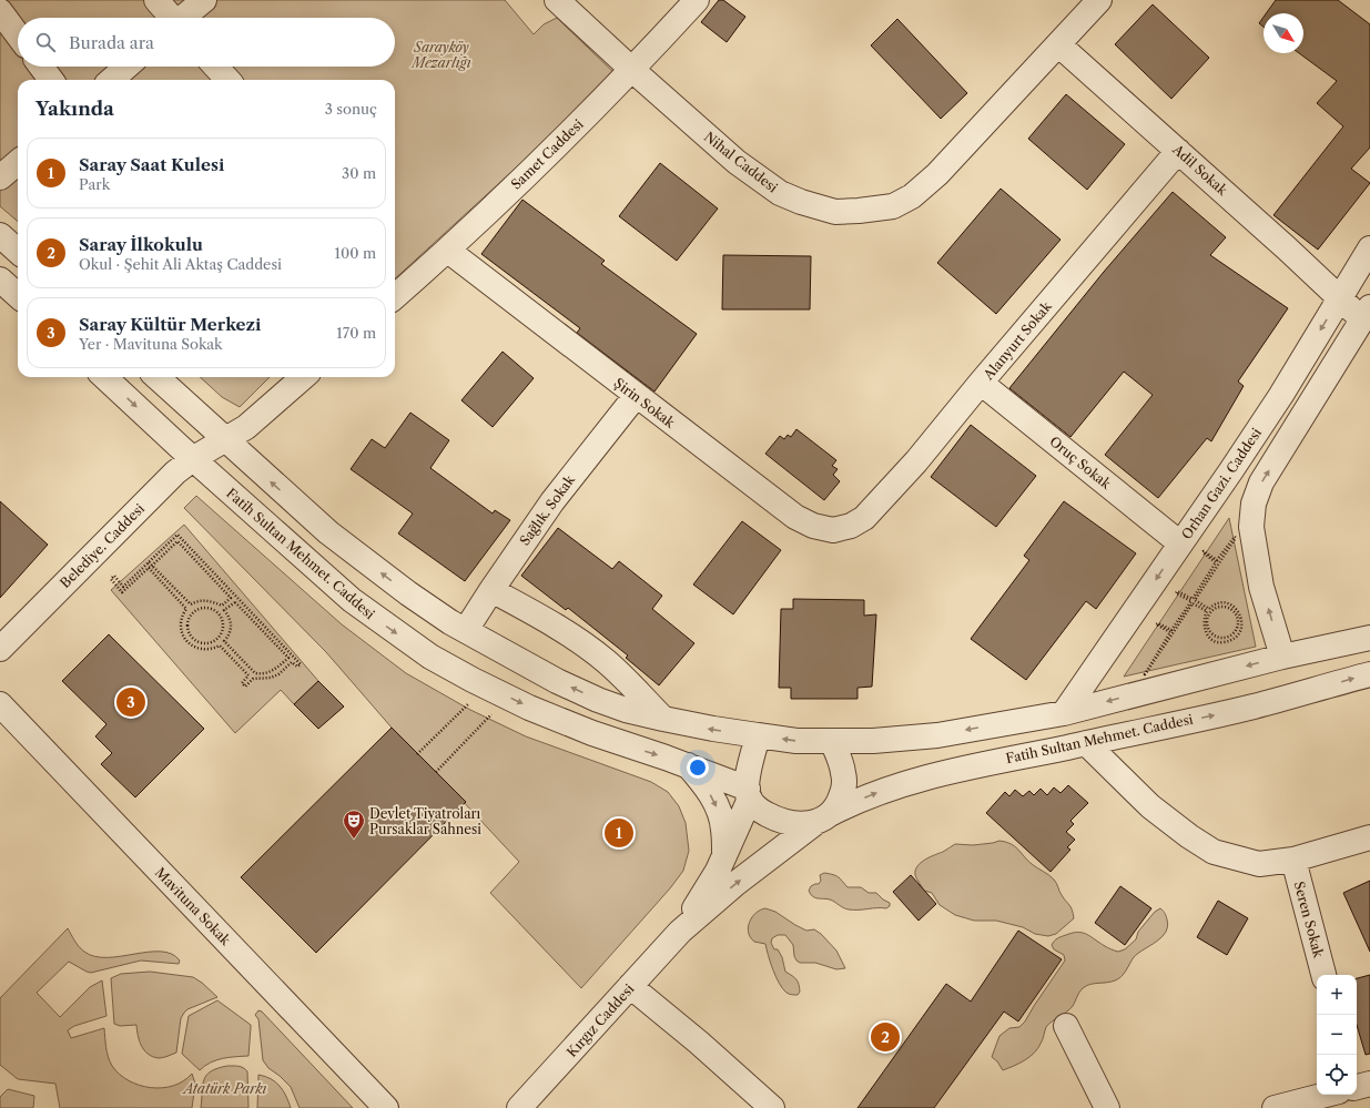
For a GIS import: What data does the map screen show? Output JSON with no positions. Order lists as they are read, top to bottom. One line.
{"streets":{"street":["Samet Caddesi","Nihal Caddesi","Adil Sokak","Alanyurt Sokak","Şirin Sokak","Oruç Sokak","Orhan Gazi. Caddesi","Sağlık. Sokak","Belediye. Caddesi","Fatih Sultan Mehmet. Caddesi","Mavituna Sokak","Seren Sokak","Kırgız Caddesi"]},"crossings":[["Samet Caddesi","Nihal Caddesi"],["Samet Caddesi","Şirin Sokak"],["Nihal Caddesi","Adil Sokak"],["Adil Sokak","Alanyurt Sokak"],["Adil Sokak","Orhan Gazi. Caddesi"],["Alanyurt Sokak","Şirin Sokak"],["Alanyurt Sokak","Oruç Sokak"],["Şirin Sokak","Sağlık. Sokak"],["Oruç Sokak","Orhan Gazi. Caddesi"],["Orhan Gazi. Caddesi","Fatih Sultan Mehmet. Caddesi"],["Sağlık. Sokak","Fatih Sultan Mehmet. Caddesi"],["Belediye. Caddesi","Fatih Sultan Mehmet. Caddesi"],["Fatih Sultan Mehmet. Caddesi","Kırgız Caddesi"]],"one_way":["Orhan Gazi. Caddesi"],"parks":["Sarayköy Mezarlığı","Atatürk Parkı"],"places":{"theatre":["Devlet Tiyatroları Pursaklar Sahnesi"]},"north":"bottom right","page":{"search":"Burada ara","heading":["Yakında","3 sonuç"],"list":[{"mark":"1","name":"Saray Saat Kulesi","note":"Park","value":"30 m"},{"mark":"2","name":"Saray İlkokulu","note":"Okul · Şehit Ali Aktaş Caddesi","value":"100 m"},{"mark":"3","name":"Saray Kültür Merkezi","note":"Yer · Mavituna Sokak","value":"170 m"}],"pins":["3","1","2"],"map_buttons":["+","−"]}}
